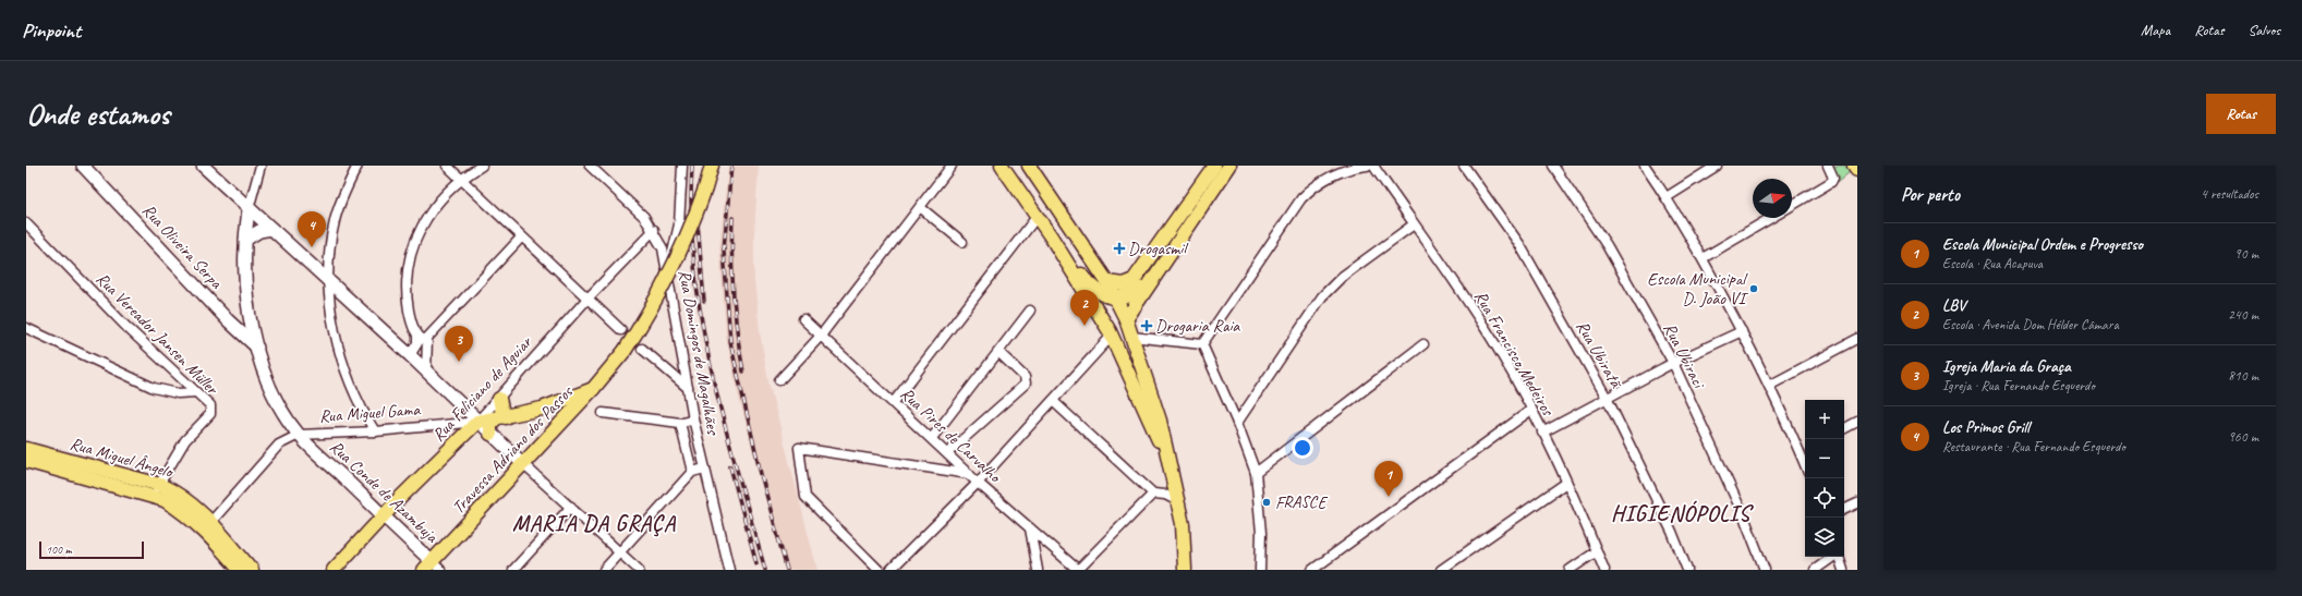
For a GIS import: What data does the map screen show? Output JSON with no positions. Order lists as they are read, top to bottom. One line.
{"streets":{"main road":["Rua Feliciano de Aguiar","Rua Miguel Gama","Travessa Adriano dos Passos","Rua Miguel Ângelo"],"street":["Rua Oliveira Serpa","Rua Vereador Jansen Müller","Rua Domingos de Magalhães","Rua Francisco Medeiros","Rua Ubiratã","Rua Ubiraci","Rua Pires de Carvalho","Rua Conde de Azambuja"]},"crossings":[["Rua Oliveira Serpa","Rua Conde de Azambuja"],["Rua Vereador Jansen Müller","Rua Miguel Ângelo"],["Rua Domingos de Magalhães","Rua Feliciano de Aguiar"],["Rua Feliciano de Aguiar","Rua Miguel Gama"],["Rua Feliciano de Aguiar","Rua Conde de Azambuja"],["Rua Miguel Gama","Travessa Adriano dos Passos"],["Rua Miguel Gama","Rua Conde de Azambuja"],["Travessa Adriano dos Passos","Rua Conde de Azambuja"]],"districts":["HIGIENÓPOLIS","MARIA DA GRAÇA"],"places":{"health":["Drogasmil","Drogaria Raia"],"other":["Escola Municipal D. João VI","FRASCE"]},"scale_bar":"100 m","north":"right","page":{"header":"Pinpoint","nav":["Mapa","Rotas","Salvos"],"buttons":"Rotas","title":"Onde estamos","heading":["Por perto","4 resultados"],"pins":["4","2","3","1"],"list":[{"mark":"1","name":"Escola Municipal Ordem e Progresso","note":"Escola · Rua Acapuva","value":"90 m"},{"mark":"2","name":"LBV","note":"Escola · Avenida Dom Hélder Câmara","value":"240 m"},{"mark":"3","name":"Igreja Maria da Graça","note":"Igreja · Rua Fernando Esquerdo","value":"810 m"},{"mark":"4","name":"Los Primos Grill","note":"Restaurante · Rua Fernando Esquerdo","value":"960 m"}],"map_buttons":["+","−"],"scale":"100 m"}}
